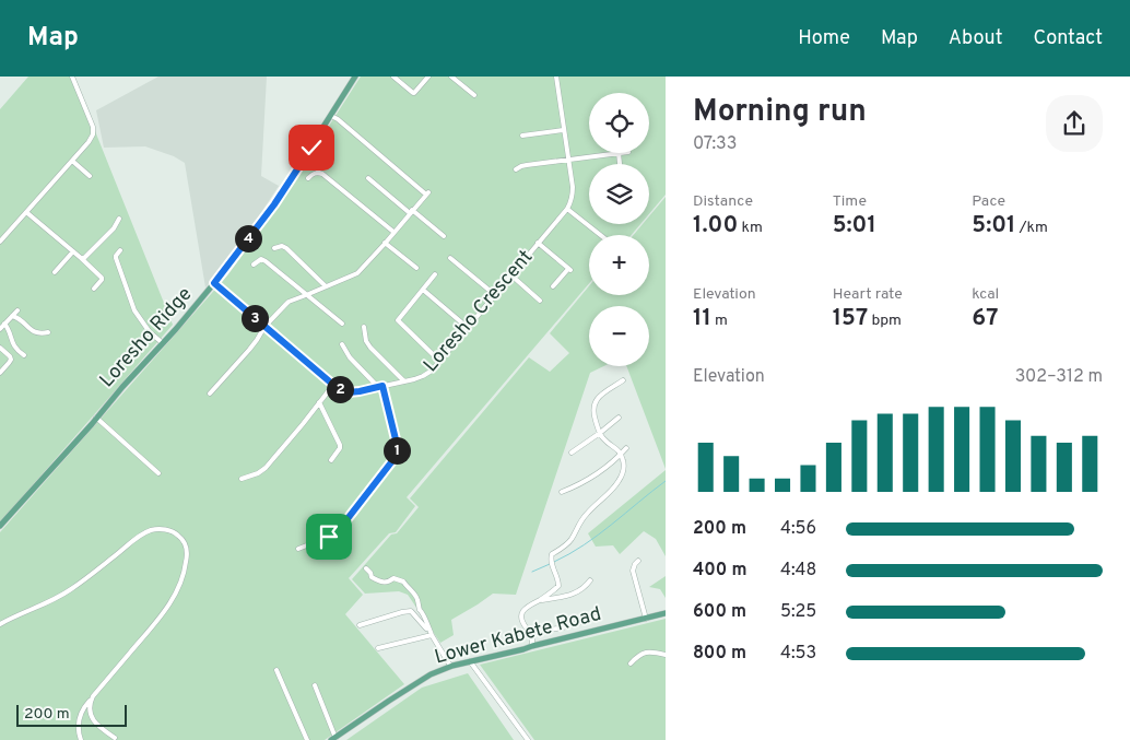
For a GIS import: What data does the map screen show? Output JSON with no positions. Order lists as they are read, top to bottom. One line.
{"streets":{"main road":["Loresho Ridge","Lower Kabete Road"],"street":["Loresho Crescent"]},"crossings":[["Loresho Crescent","Loresho Ridge"]],"scale_bar":"200 m","page":{"header":"Map","nav":["Home","Map","About","Contact"],"heading":["Morning run","07:33"],"map_buttons":["+","−"],"stats":[["Distance","1.00 km"],["Time","5:01"],["Pace","5:01 /km"],["Elevation","11 m"],["Heart rate","157 bpm"],["kcal","67"]],"pins":["4","3","2","1"],"chart":["Elevation","302–312 m"],"list":[{"name":"200 m","note":"4:56"},{"name":"400 m","note":"4:48"},{"name":"600 m","note":"5:25"},{"name":"800 m","note":"4:53"}],"scale":"200 m"}}
